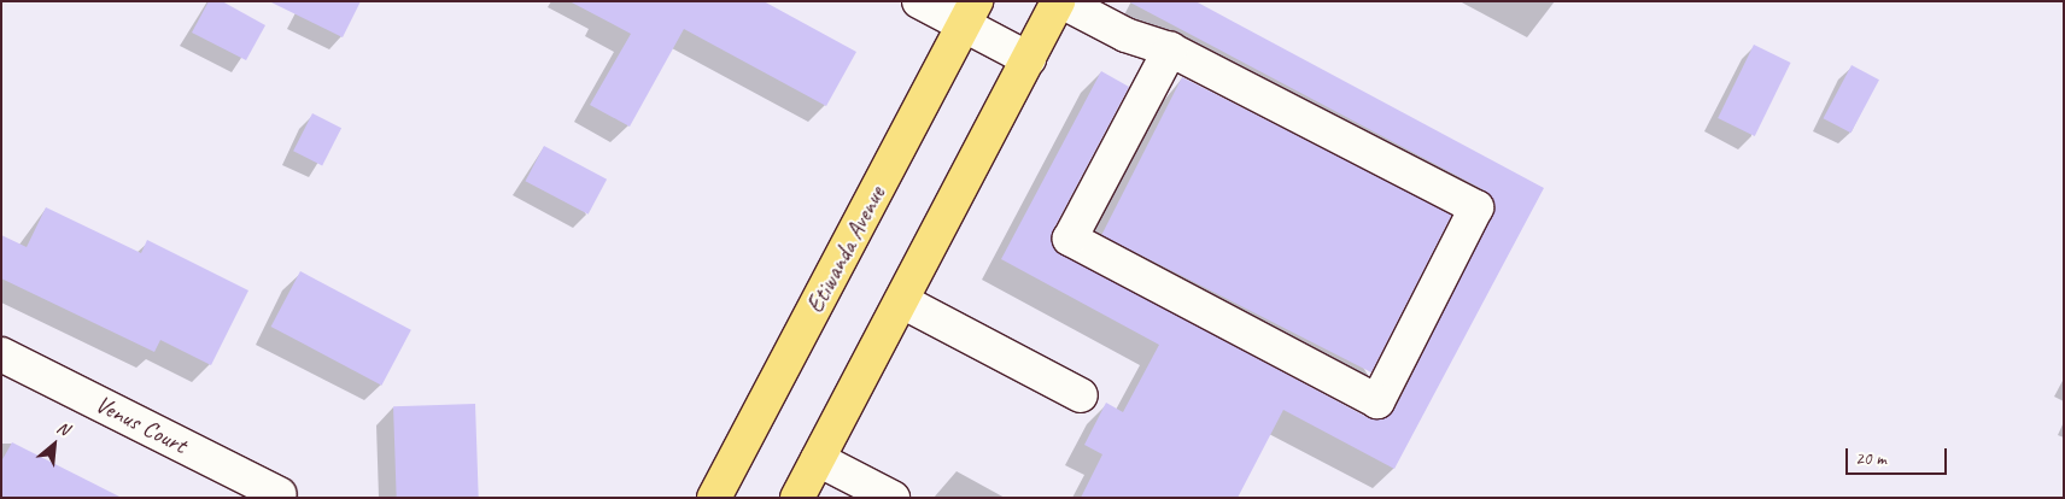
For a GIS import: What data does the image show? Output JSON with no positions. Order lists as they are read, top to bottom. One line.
{"streets":{"main road":["Etiwanda Avenue"],"street":["Venus Court"]},"scale_bar":"20 m","north":"top right"}
